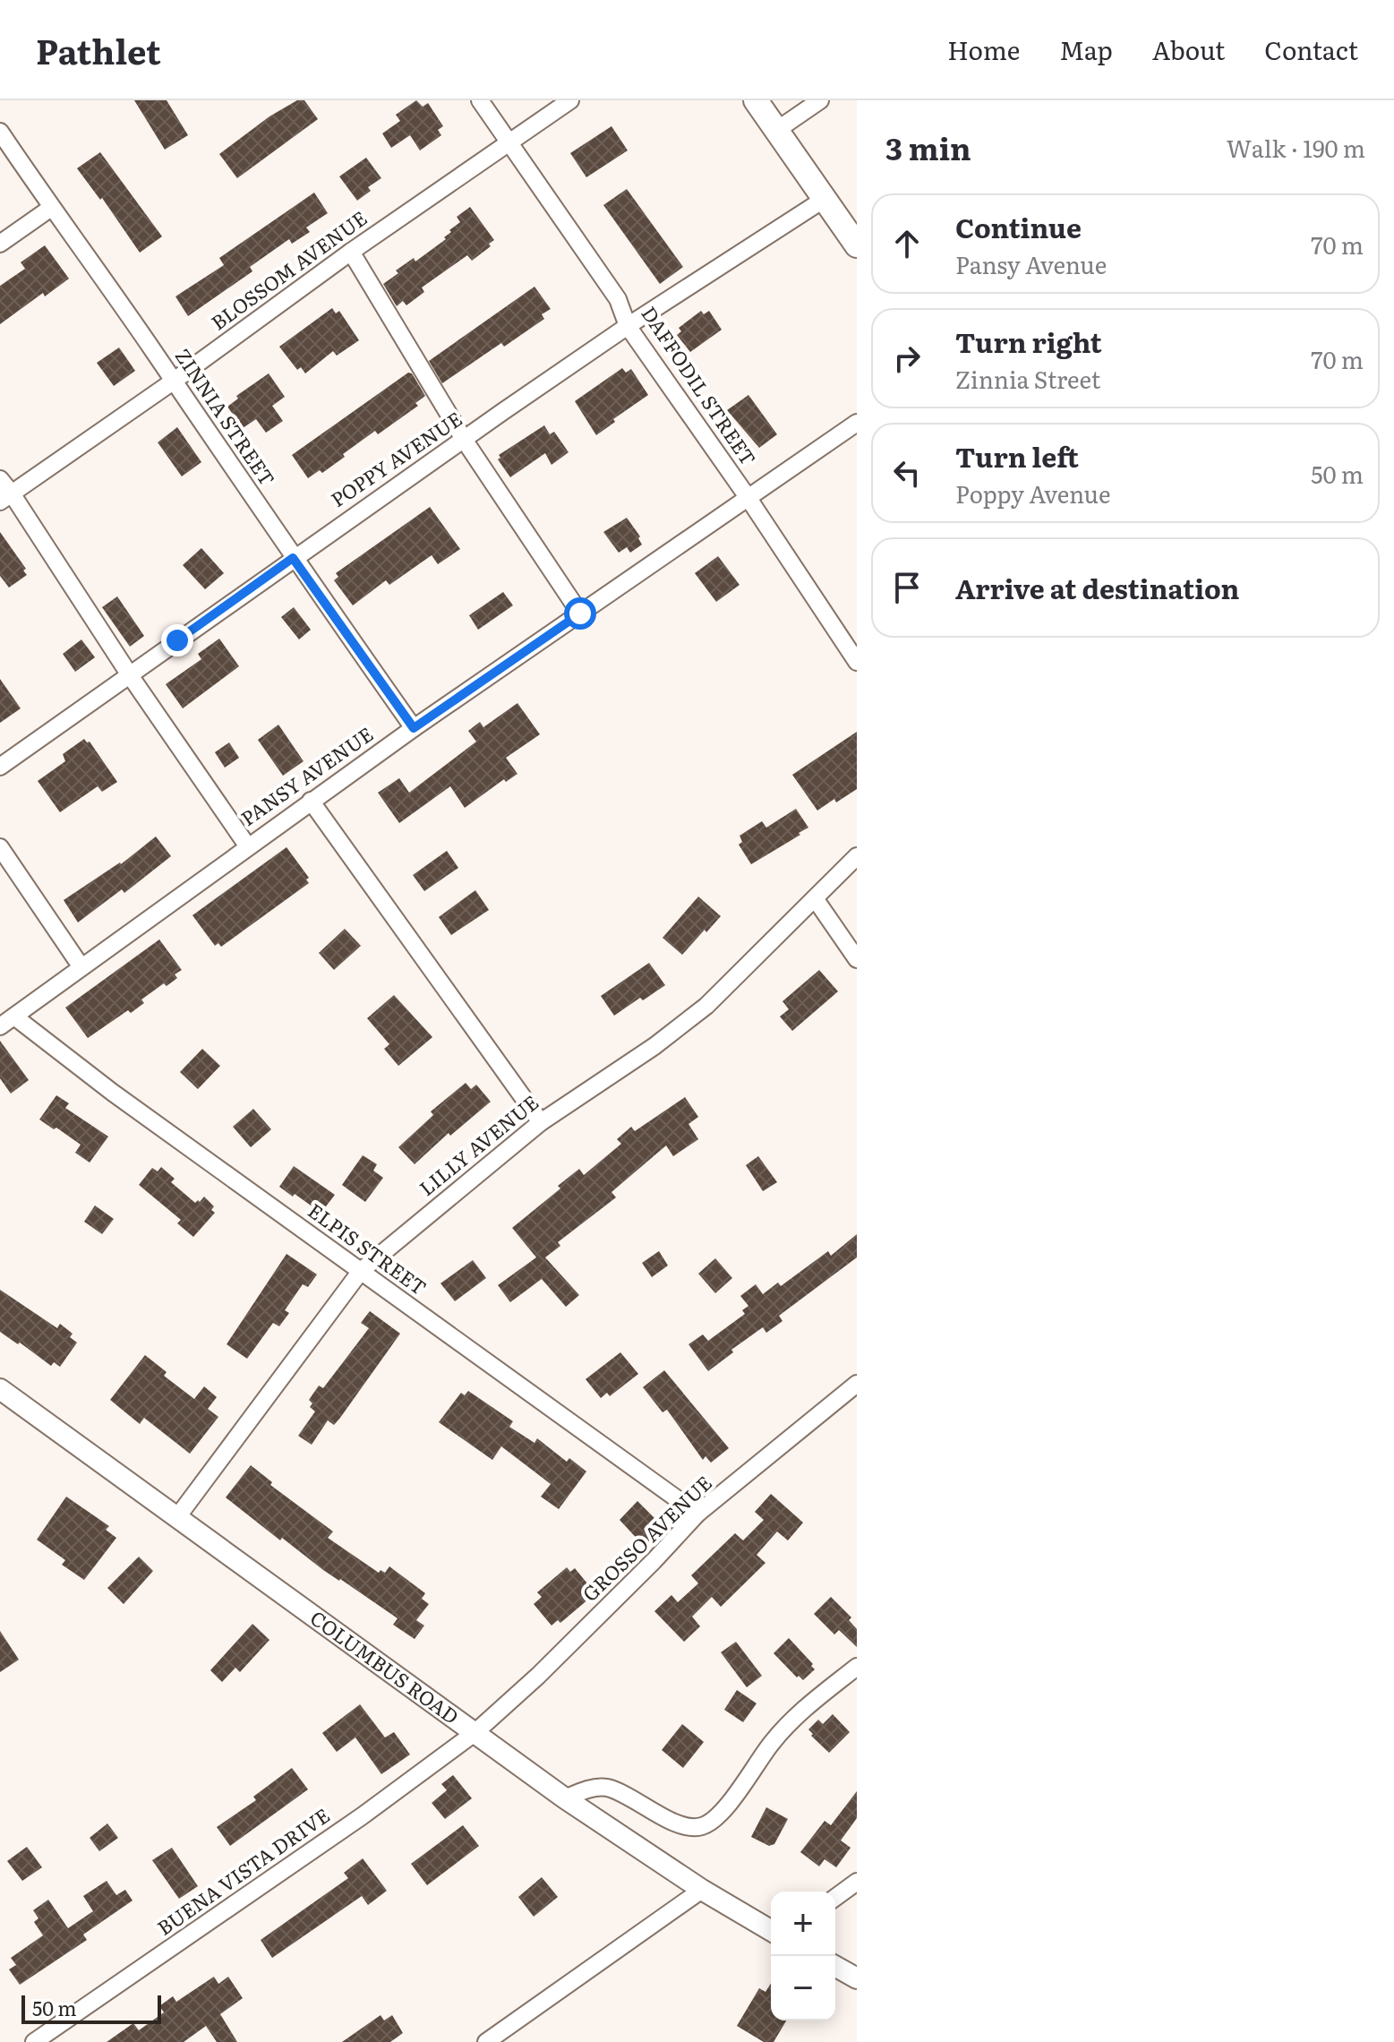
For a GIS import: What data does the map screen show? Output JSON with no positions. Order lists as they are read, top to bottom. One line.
{"streets":{"street":["BLOSSOM AVENUE","DAFFODIL STREET","ZINNIA STREET","POPPY AVENUE","PANSY AVENUE","LILLY AVENUE","ELPIS STREET","GROSSO AVENUE","COLUMBUS ROAD","BUENA VISTA DRIVE"]},"crossings":[["BLOSSOM AVENUE","DAFFODIL STREET"],["BLOSSOM AVENUE","ZINNIA STREET"],["DAFFODIL STREET","POPPY AVENUE"],["DAFFODIL STREET","PANSY AVENUE"],["ZINNIA STREET","POPPY AVENUE"],["ZINNIA STREET","PANSY AVENUE"],["PANSY AVENUE","ELPIS STREET"],["LILLY AVENUE","ELPIS STREET"],["LILLY AVENUE","COLUMBUS ROAD"],["ELPIS STREET","GROSSO AVENUE"],["GROSSO AVENUE","COLUMBUS ROAD"],["GROSSO AVENUE","BUENA VISTA DRIVE"],["COLUMBUS ROAD","BUENA VISTA DRIVE"]],"scale_bar":"50 m","page":{"header":"Pathlet","nav":["Home","Map","About","Contact"],"heading":["3 min","Walk · 190 m"],"list":[["Continue","Pansy Avenue","70 m"],["Turn right","Zinnia Street","70 m"],["Turn left","Poppy Avenue","50 m"],"Arrive at destination"],"map_buttons":["+","−"],"scale":"50 m"}}
